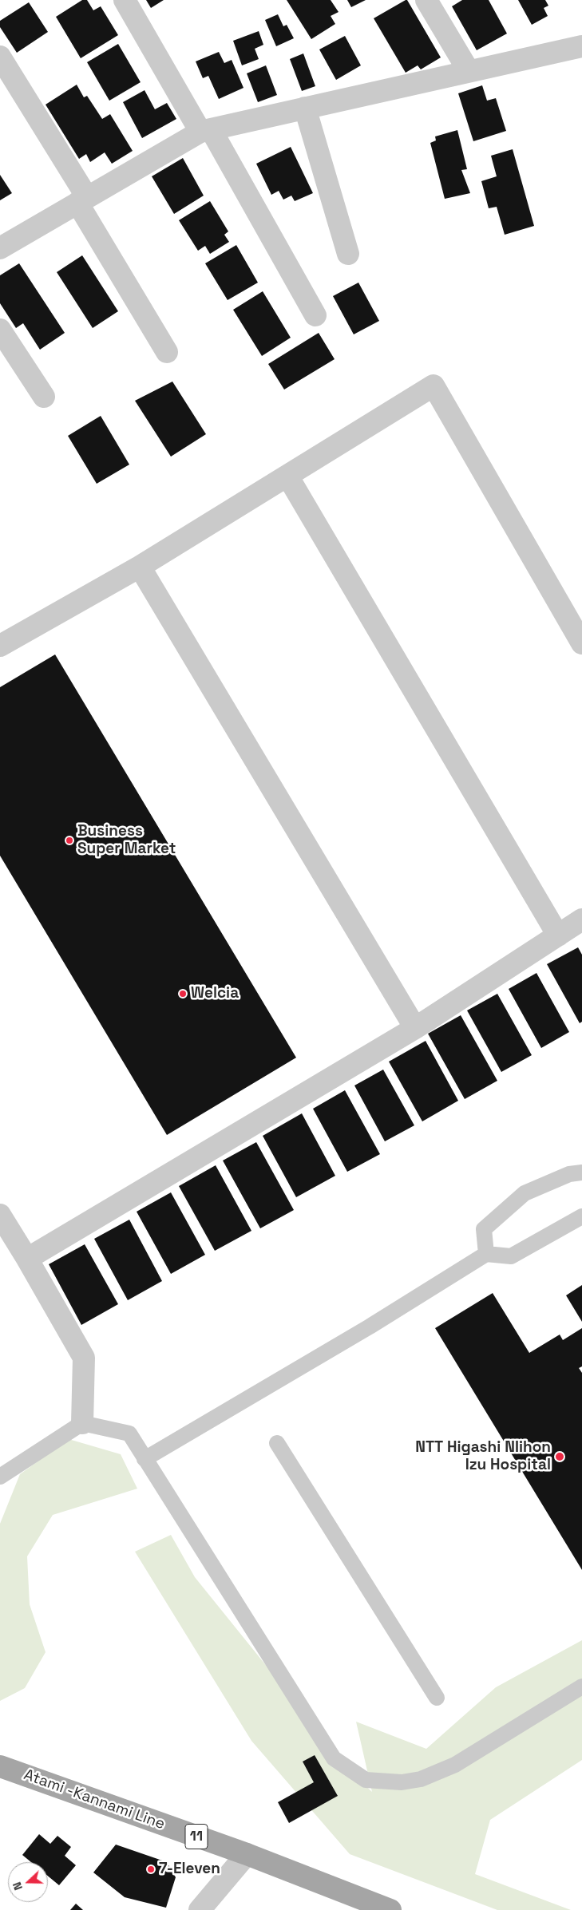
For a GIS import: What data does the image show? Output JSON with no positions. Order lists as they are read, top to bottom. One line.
{"streets":{"main road":["Atami -Kannami Line","11"]},"places":["Business Super Market","Welcia","NTT Higashi NIihon Izu Hospital","7-Eleven"],"north":"left"}
